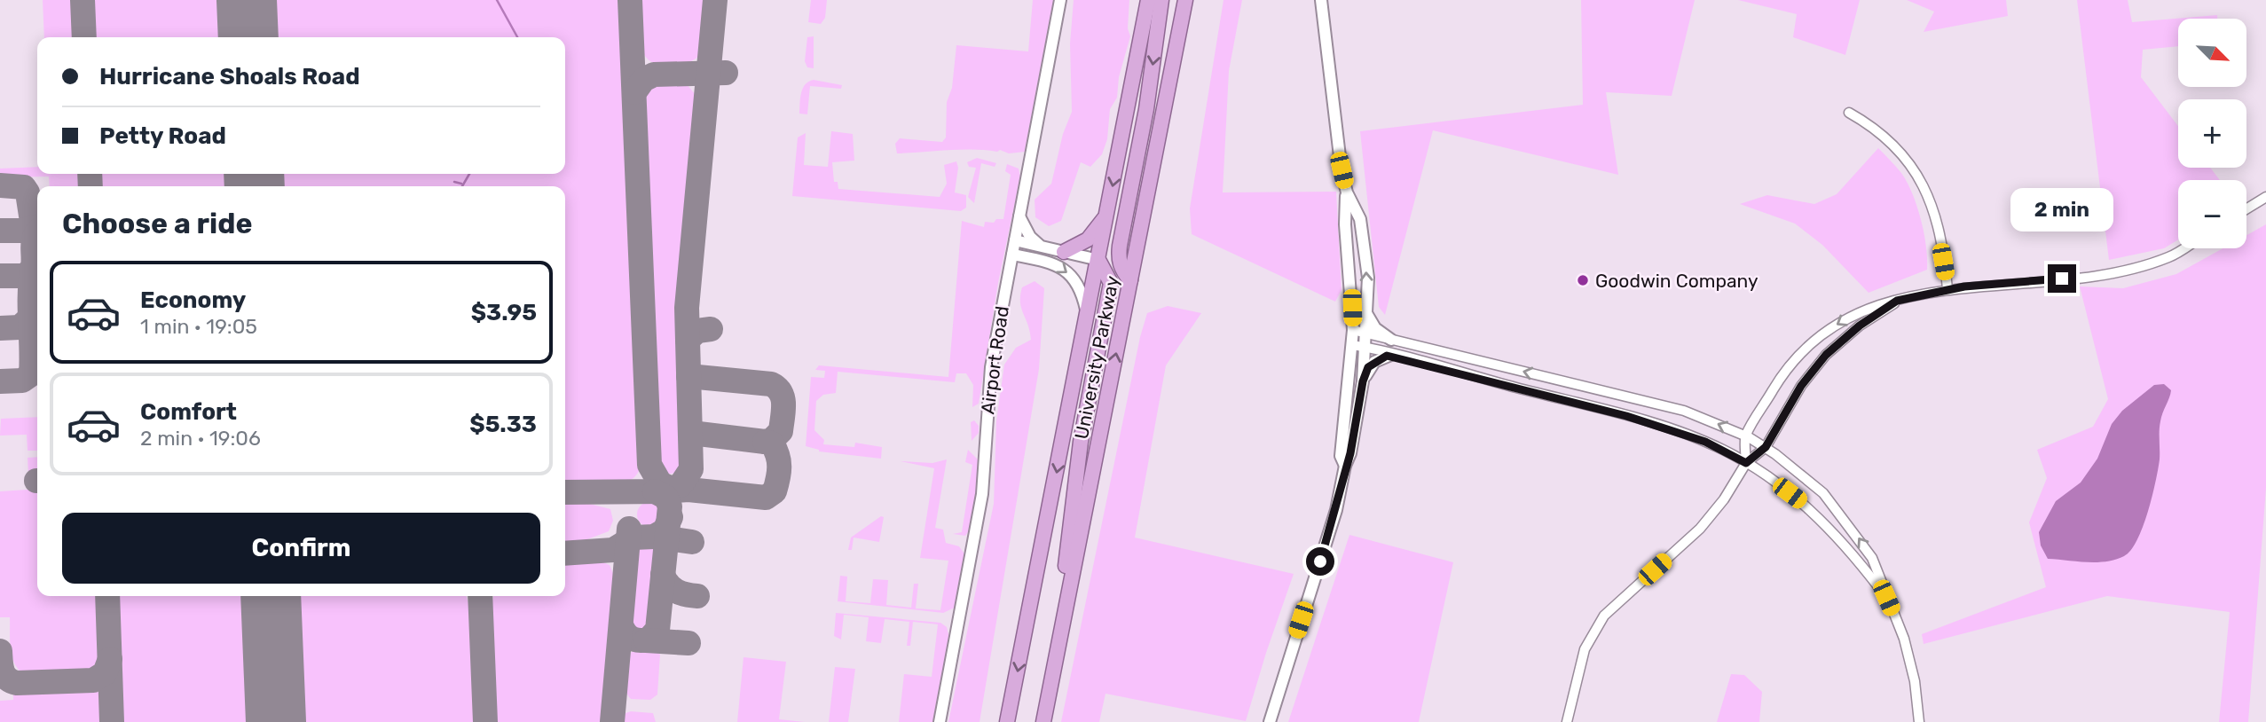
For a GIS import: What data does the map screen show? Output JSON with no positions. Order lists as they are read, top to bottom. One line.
{"streets":{"highway":["University Parkway"],"street":["Airport Road"]},"places":["Goodwin Company"],"north":"bottom right","page":{"map_buttons":["+","−"],"banner":["Hurricane Shoals Road","Petty Road"],"heading":"Choose a ride","bubble":"2 min","list":[{"name":"Economy","note":"1 min · 19:05","value":"$3.95"},{"name":"Comfort","note":"2 min · 19:06","value":"$5.33"}],"buttons":"Confirm"}}
